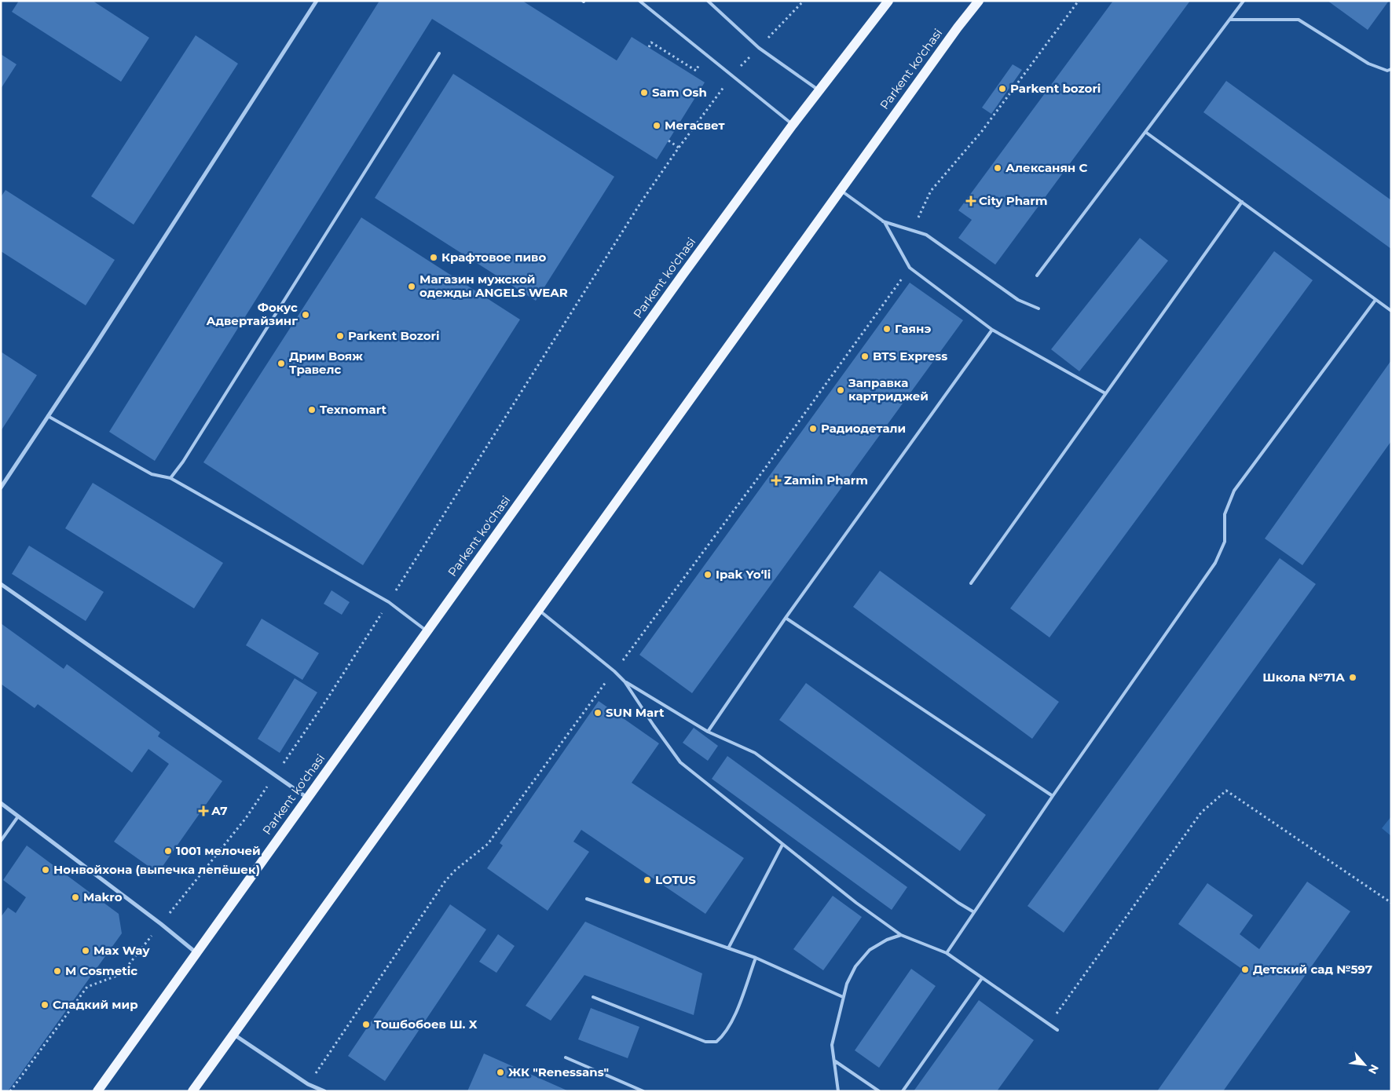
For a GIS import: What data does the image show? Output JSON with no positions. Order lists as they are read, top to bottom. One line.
{"streets":{"main road":["Parkent ko'chasi"]},"places":{"other":["Parkent bozori","Sam Osh","Мегасвет","Алексанян С","Крафтовое пиво","Магазин мужской одежды ANGELS WEAR","Фокус Адвертайзинг","Гаянэ","Parkent Bozori","BTS Express","Дрим Вояж Травелс","Заправка картриджей","Texnomart","Радиодетали","Ipak Yoʻli","Школа №71А","SUN Mart","1001 мелочей","Нонвойхона (выпечка лепёшек)","LOTUS","Makro","Max Way","Детский сад №597","M Cosmetic","Сладкий мир","Тошбобоев Ш. Х","ЖК \"Renessans\""],"health":["City Pharm","Zamin Pharm","А7"]},"north":"bottom right"}
